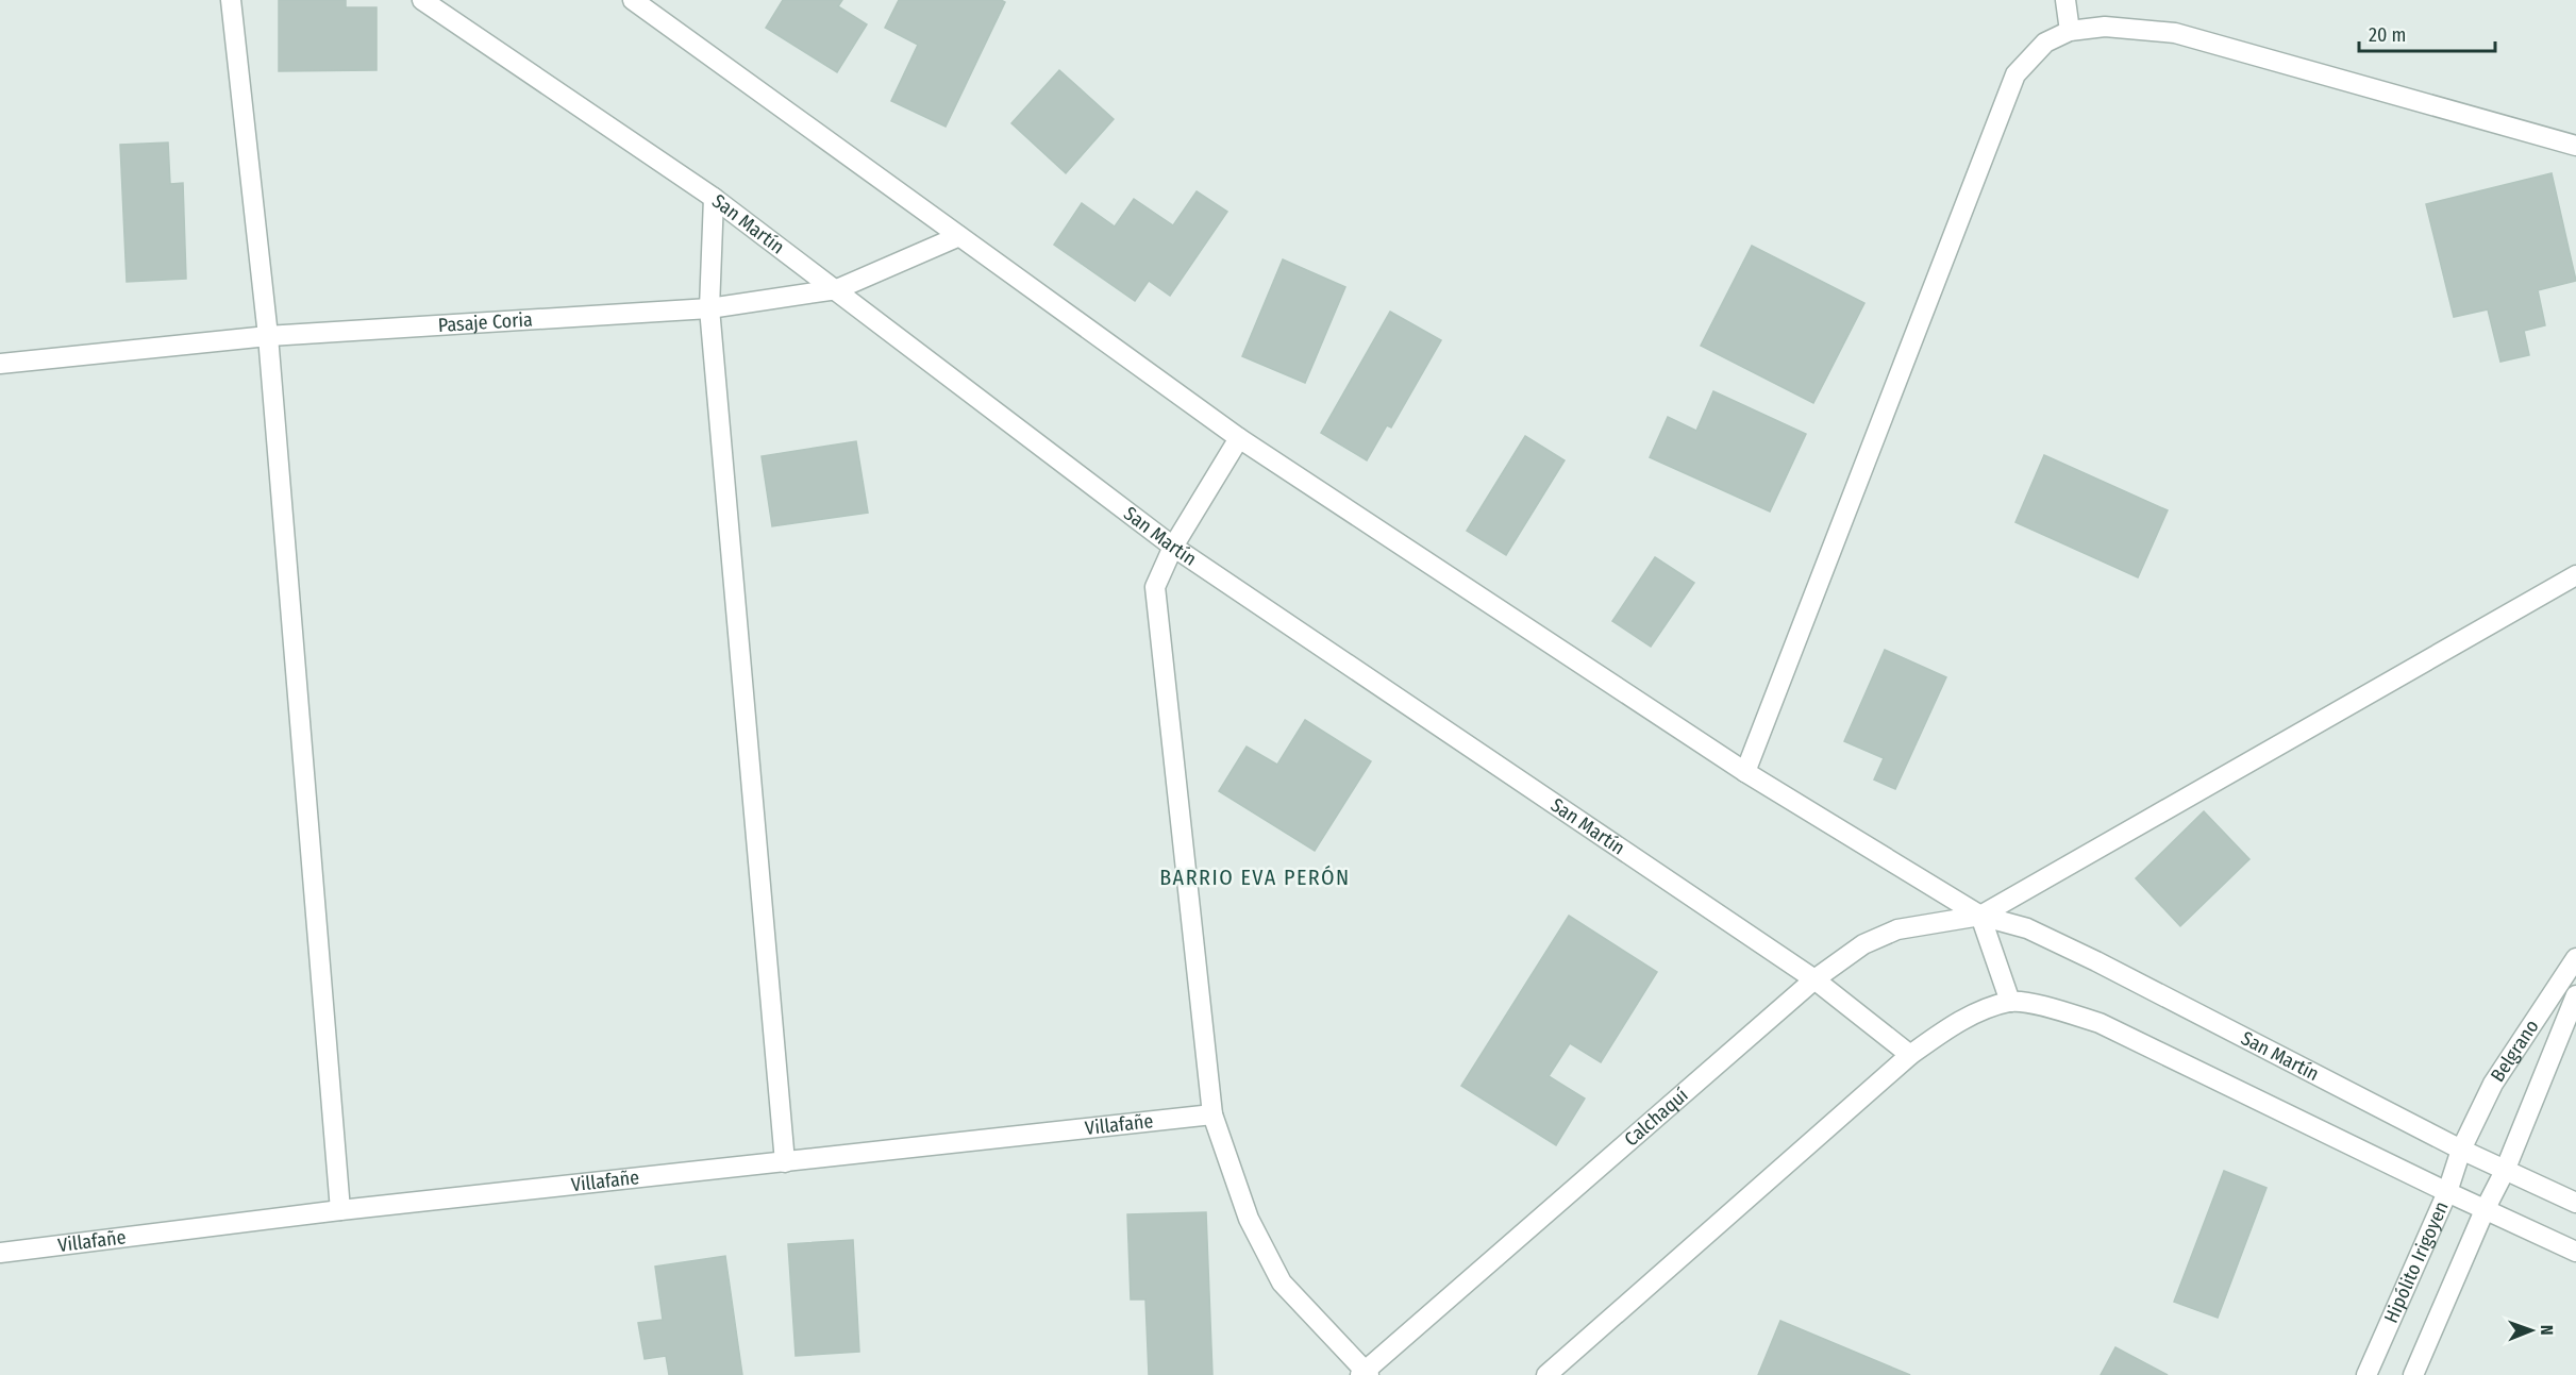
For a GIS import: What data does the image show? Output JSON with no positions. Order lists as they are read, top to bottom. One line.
{"streets":{"street":["San Martín","Pasaje Coria","Belgrano","Calchaquí","Villafañe","Hipólito Irigoyen"]},"crossings":[["San Martín","Pasaje Coria"],["San Martín","Belgrano"],["San Martín","Calchaquí"],["San Martín","Hipólito Irigoyen"],["Belgrano","Hipólito Irigoyen"]],"districts":["BARRIO EVA PERÓN"],"scale_bar":"20 m","north":"right"}
